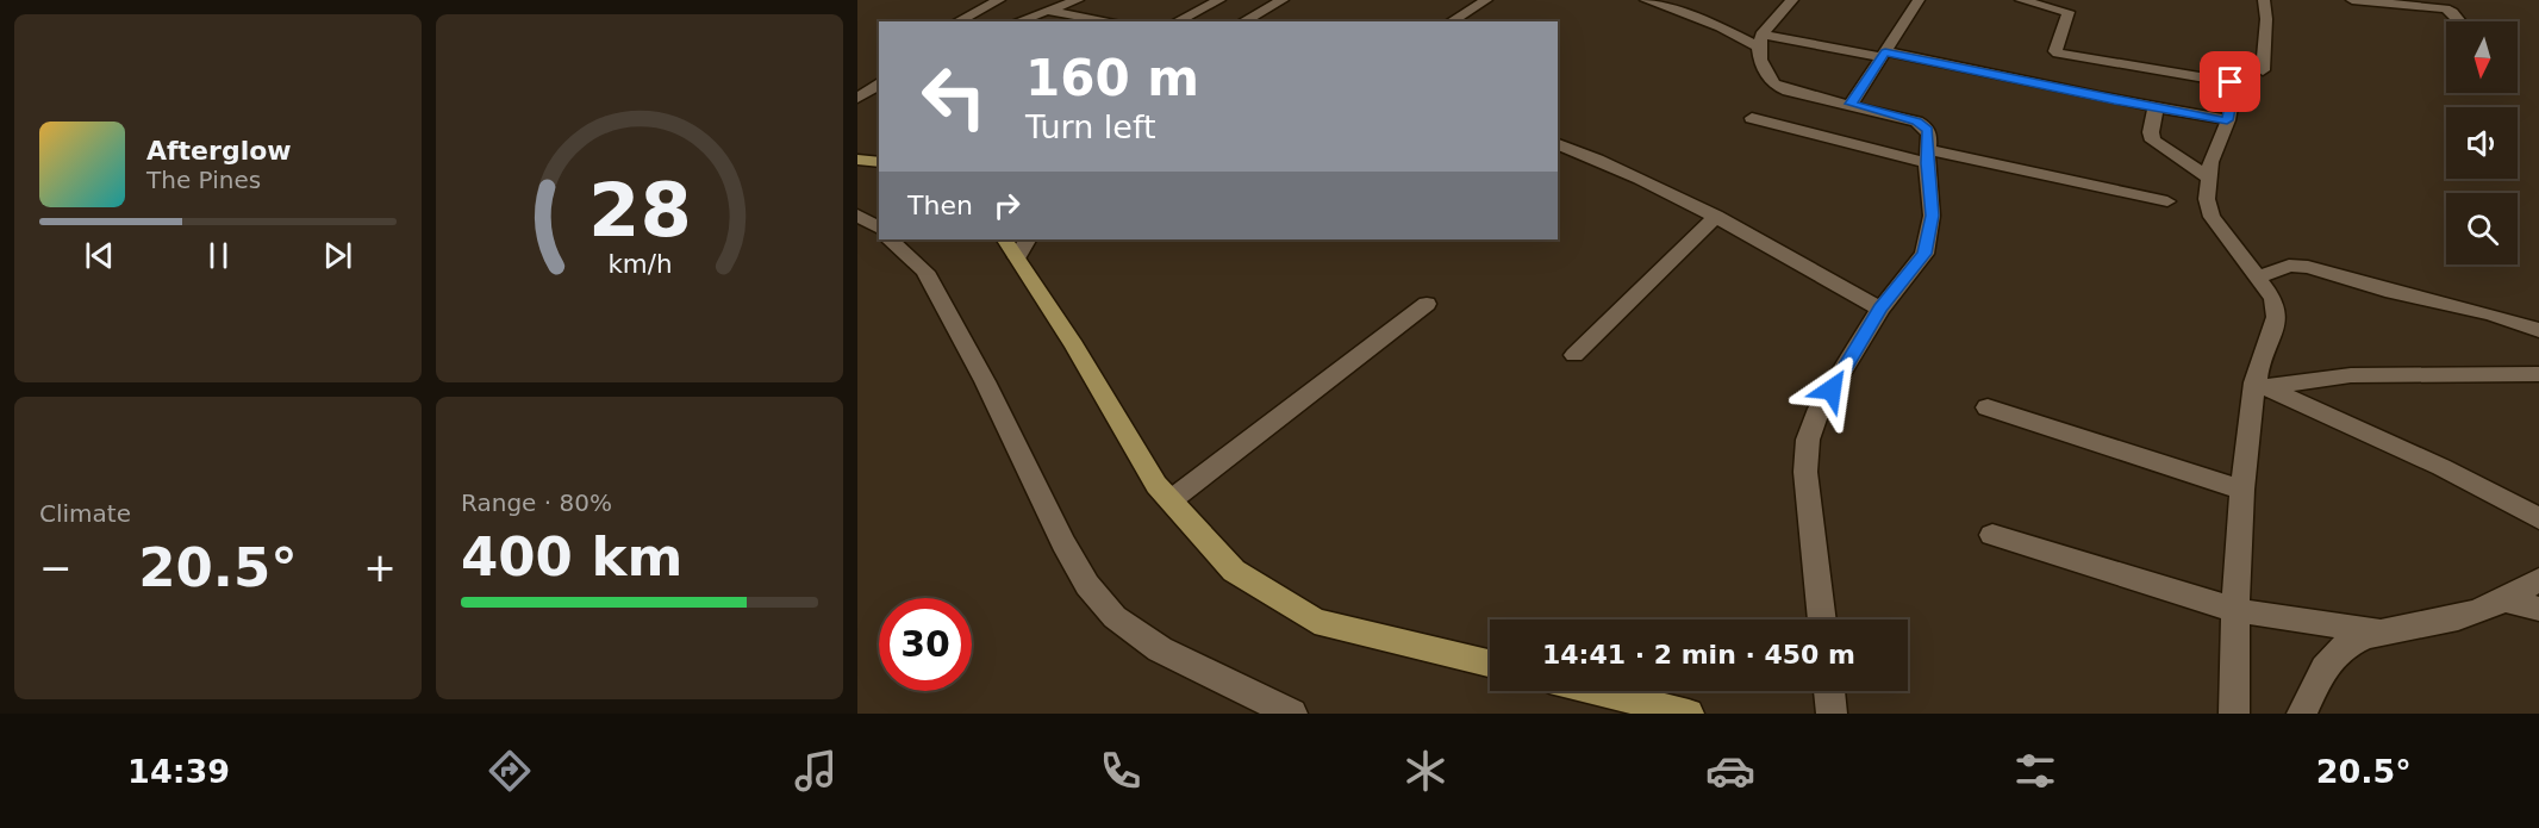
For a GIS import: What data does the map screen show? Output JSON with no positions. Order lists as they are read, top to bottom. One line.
{"north":"bottom","page":{"turn":["160 m","Turn left"],"song":["Afterglow","The Pines"],"then":"Then","tile":["Climate",["Range · 80%","400 km"]],"heat":["−","20.5°","+"],"limit":"30","trip":"14:41 · 2 min · 450 m","tabs":["14:39","20.5°"],"gauge":["28","km/h"]}}
